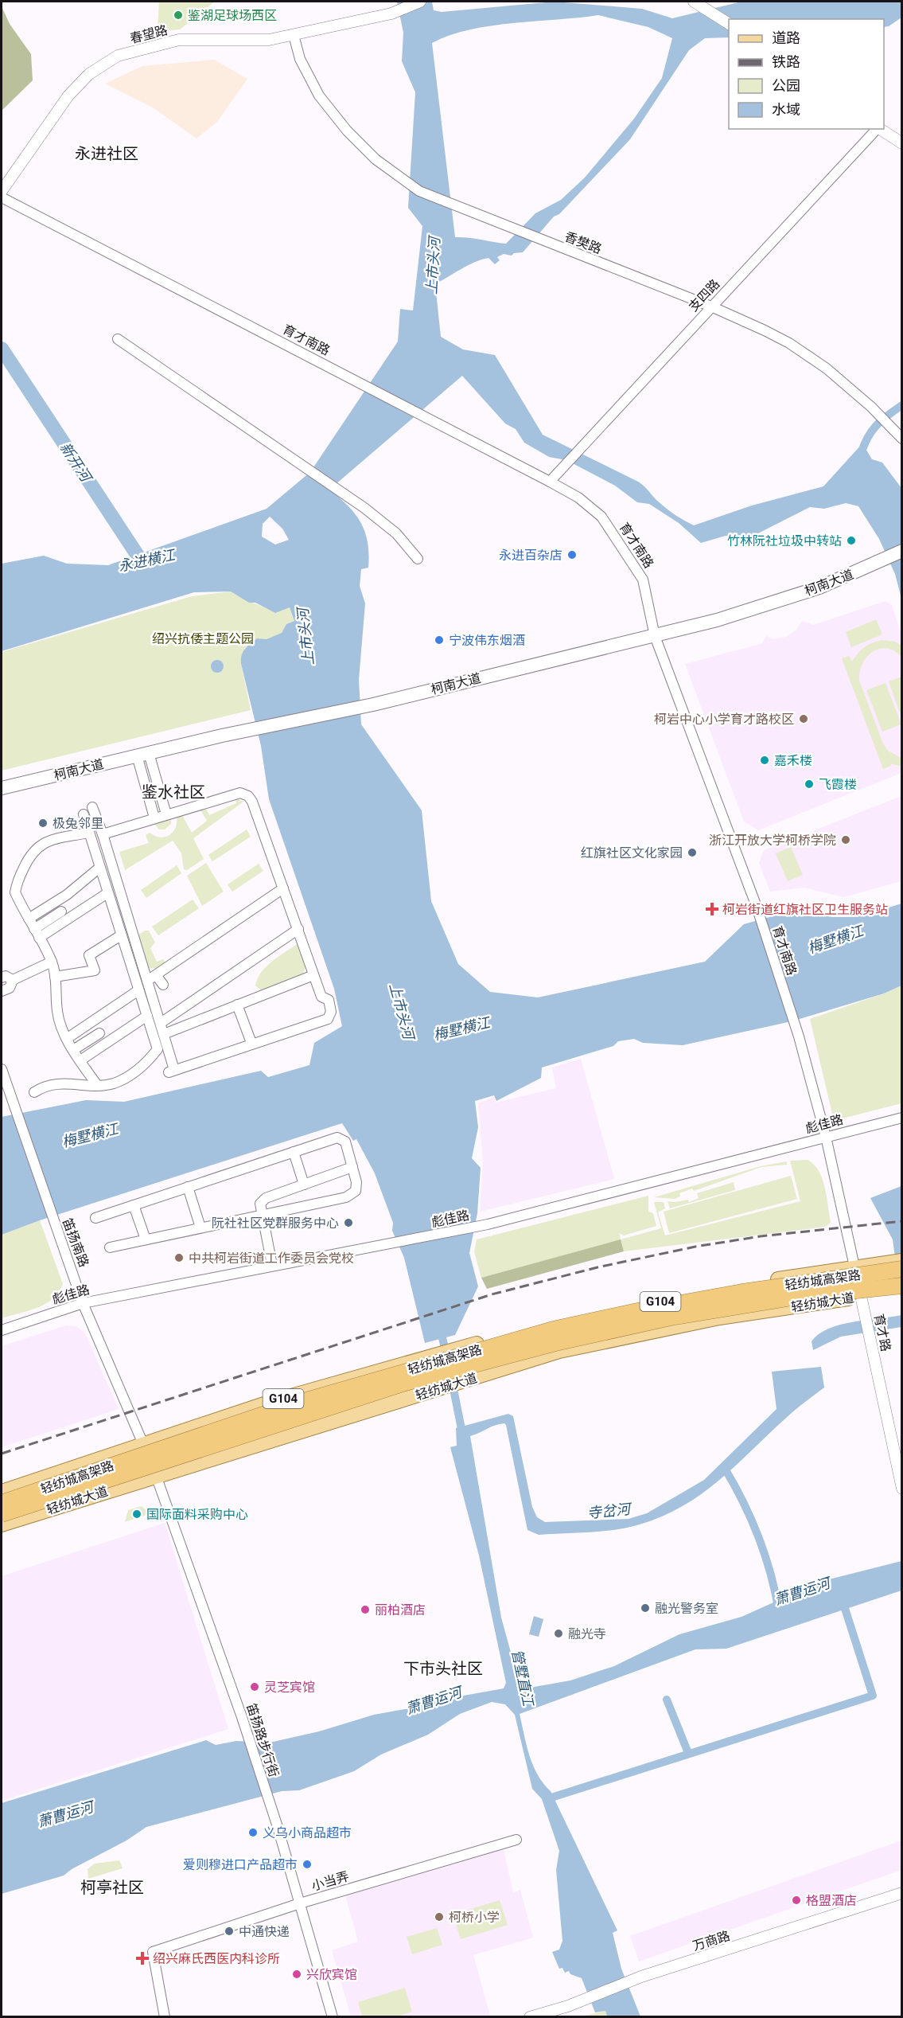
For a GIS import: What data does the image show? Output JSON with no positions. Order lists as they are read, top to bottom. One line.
{"streets":{"highway":["轻纺城高架路"],"main road":["柯南大道","G104","轻纺城大道"],"street":["春望路","香樊路","支四路","育才南路","彪佳路","笛扬南路","育才路","笛扬路步行街","小当弄","万商路"]},"crossings":[["春望路","香樊路"],["香樊路","支四路"],["支四路","育才南路"],["育才南路","柯南大道"],["育才南路","彪佳路"],["育才南路","G104"],["育才南路","育才路"],["彪佳路","笛扬南路"],["笛扬南路","G104"],["笛扬南路","轻纺城大道"],["笛扬南路","笛扬路步行街"],["轻纺城高架路","G104"],["轻纺城高架路","轻纺城大道"],["G104","育才路"],["轻纺城大道","育才路"],["轻纺城大道","笛扬路步行街"],["笛扬路步行街","小当弄"]],"districts":["永进社区","鉴水社区","下市头社区","柯亭社区"],"water":["上市头河","新开河","永进横江","梅墅横江","寺岔河","萧曹运河","管墅直江"],"parks":["绍兴抗倭主题公园"],"places":{"other":["鉴湖足球场西区","竹林阮社垃圾中转站","永进百杂店","宁波伟东烟酒","柯岩中心小学育才路校区","嘉禾楼","飞霞楼","极兔邻里","浙江开放大学柯桥学院","红旗社区文化家园","阮社社区党群服务中心","中共柯岩街道工作委员会党校","国际面料采购中心","融光警务室","丽柏酒店","融光寺","灵芝宾馆","义乌小商品超市","爱则穆进口产品超市","格盟酒店","柯桥小学","中通快递","兴欣宾馆"],"health":["柯岩街道红旗社区卫生服务站","绍兴麻氏西医内科诊所"]},"legend":["道路","铁路","公园","水域"]}
